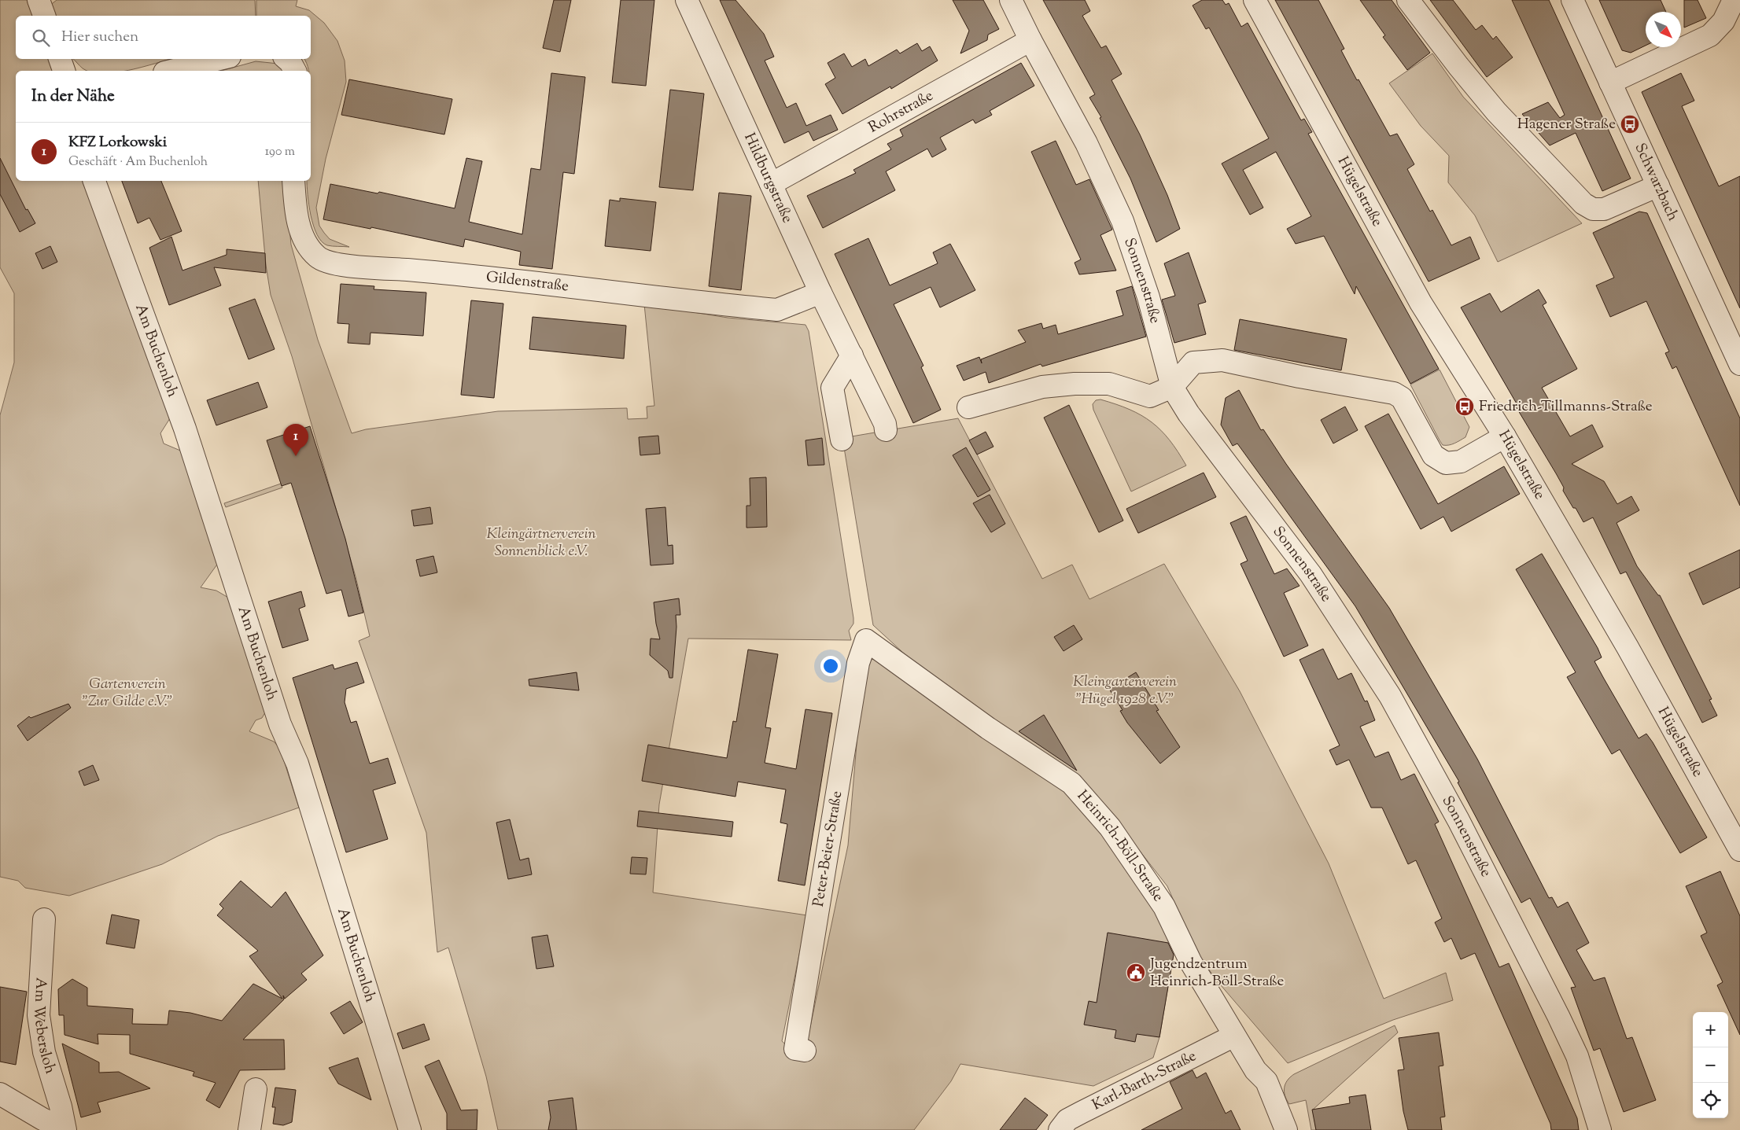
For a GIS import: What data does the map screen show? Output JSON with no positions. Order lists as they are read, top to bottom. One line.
{"streets":{"street":["Rohrstraße","Hildburgstraße","Schwarzbach","Hügelstraße","Sonnenstraße","Gildenstraße","Am Buchenloh","Heinrich-Böll-Straße","Peter-Beier-Straße","Am Webersloh","Karl-Barth-Straße"]},"crossings":[["Rohrstraße","Hildburgstraße"],["Rohrstraße","Sonnenstraße"],["Hildburgstraße","Gildenstraße"],["Heinrich-Böll-Straße","Peter-Beier-Straße"],["Heinrich-Böll-Straße","Karl-Barth-Straße"]],"parks":["Kleingärtnerverein Sonnenblick e.V.","Kleingartenverein \"Hügel 1928 e.V.\"","Gartenverein \"Zur Gilde e.V.\""],"places":{"bus stop":["Hagener Straße","Friedrich-Tillmanns-Straße"],"public building":["Jugendzentrum Heinrich-Böll-Straße"]},"north":"bottom right","page":{"search":"Hier suchen","heading":"In der Nähe","list":[{"mark":"1","name":"KFZ Lorkowski","note":"Geschäft · Am Buchenloh","value":"190 m"}],"pins":"1","map_buttons":["+","−"]}}
